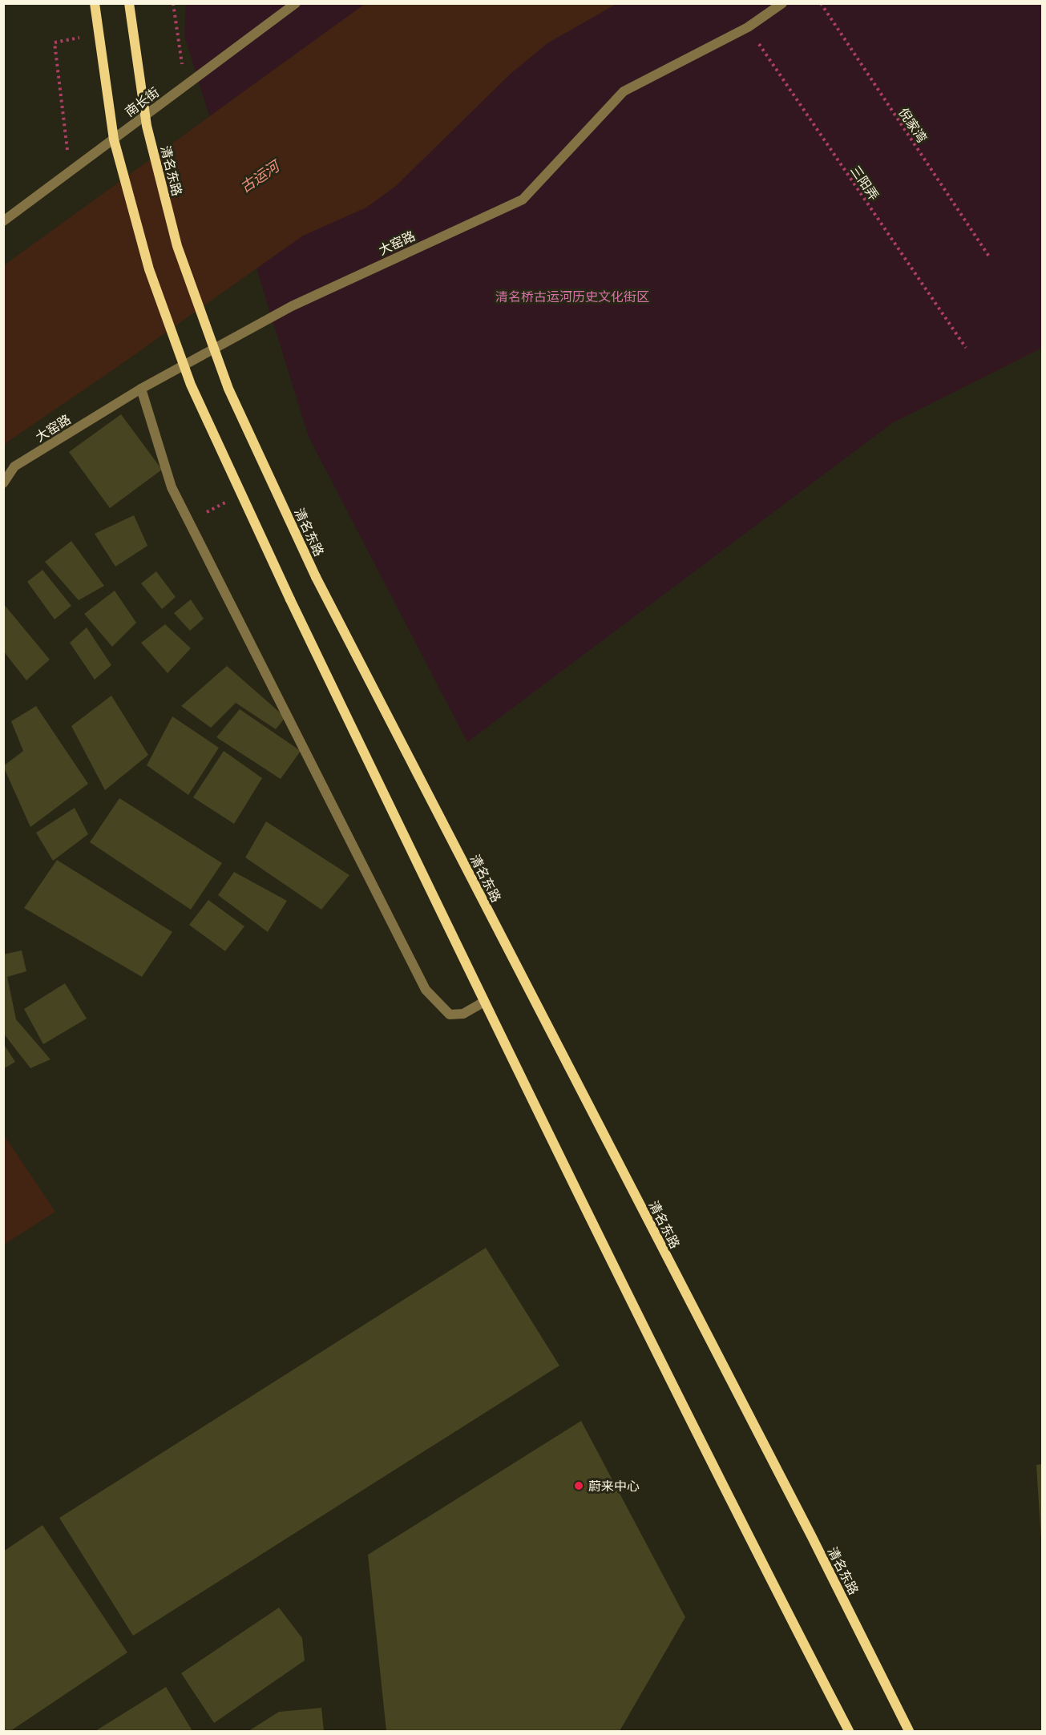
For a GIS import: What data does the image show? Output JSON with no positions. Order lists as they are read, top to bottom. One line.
{"streets":{"main road":["清名东路"],"street":["南长街","大窑路"],"path":["倪家湾","三阳弄"]},"crossings":[["三阳弄","大窑路"]],"water":["古运河"],"parks":["清名桥古运河历史文化街区"],"places":["蔚来中心"]}
